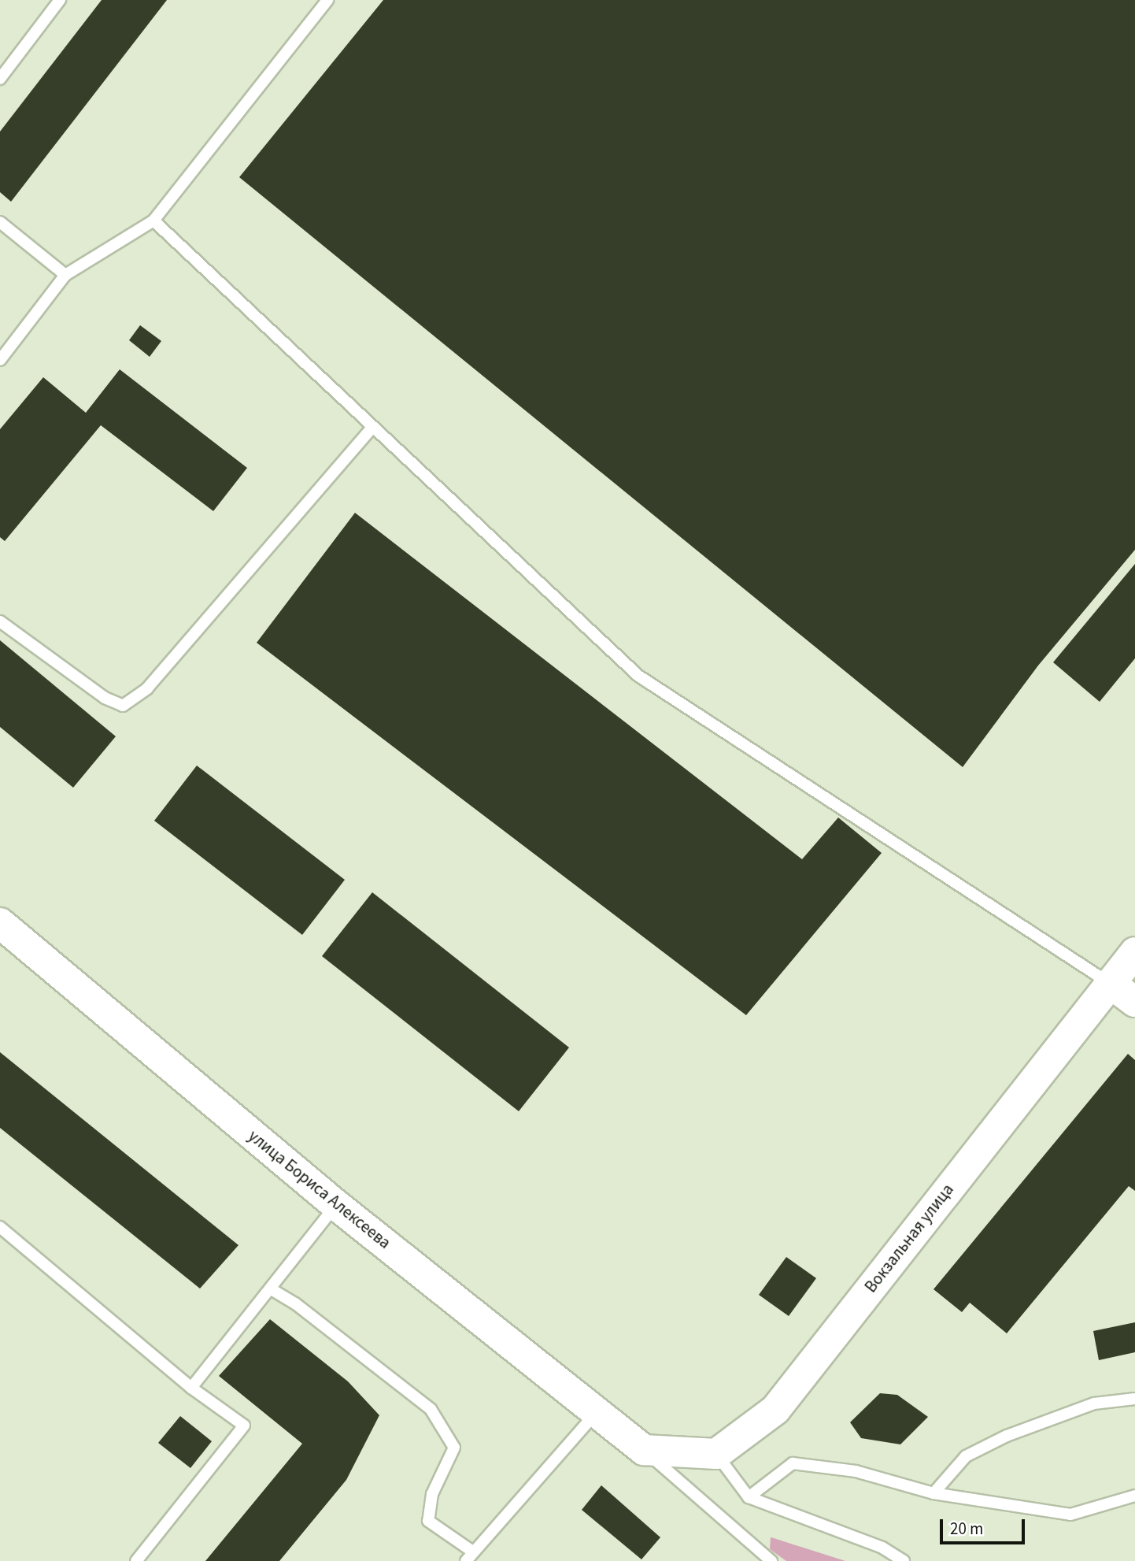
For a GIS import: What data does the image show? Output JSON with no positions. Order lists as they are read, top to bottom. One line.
{"streets":{"main road":["улица Бориса Алексеева","Вокзальная улица"]},"scale_bar":"20 m"}
